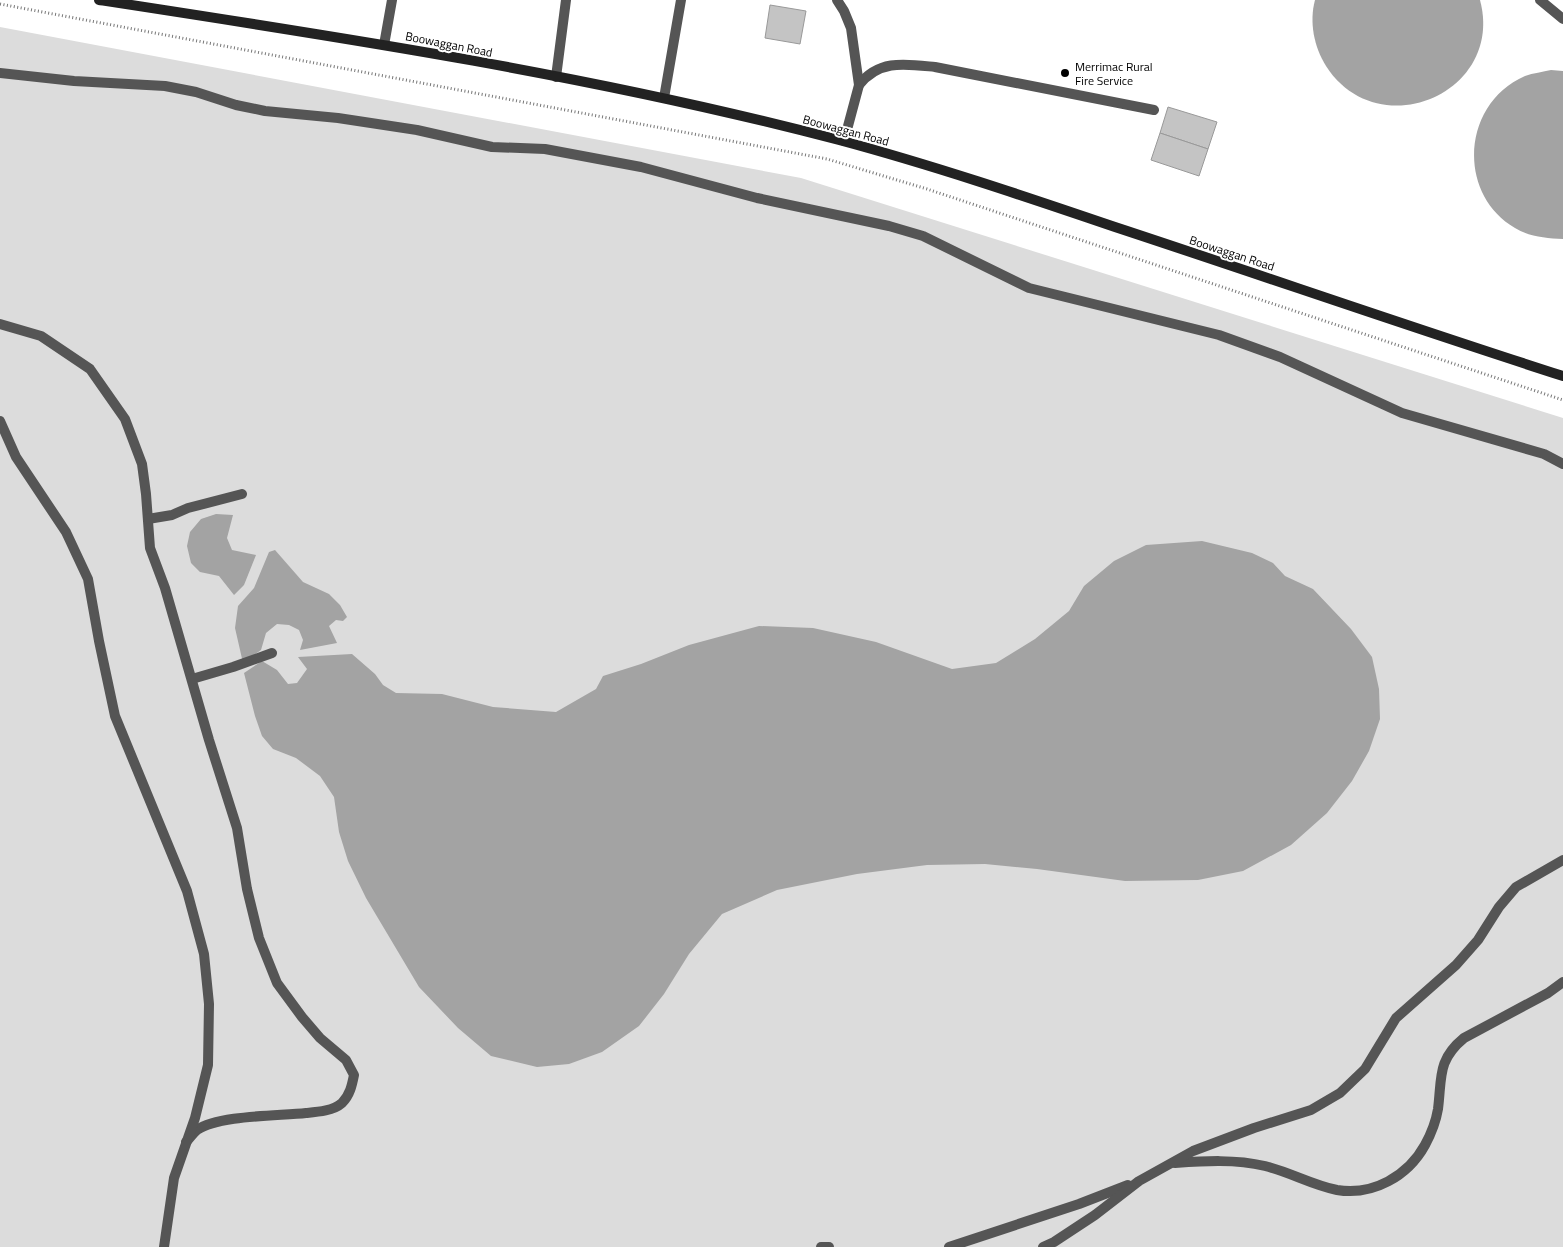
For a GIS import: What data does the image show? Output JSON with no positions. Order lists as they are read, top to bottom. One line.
{"streets":{"main road":["Boowaggan Road"]},"places":["Merrimac Rural Fire Service"]}
